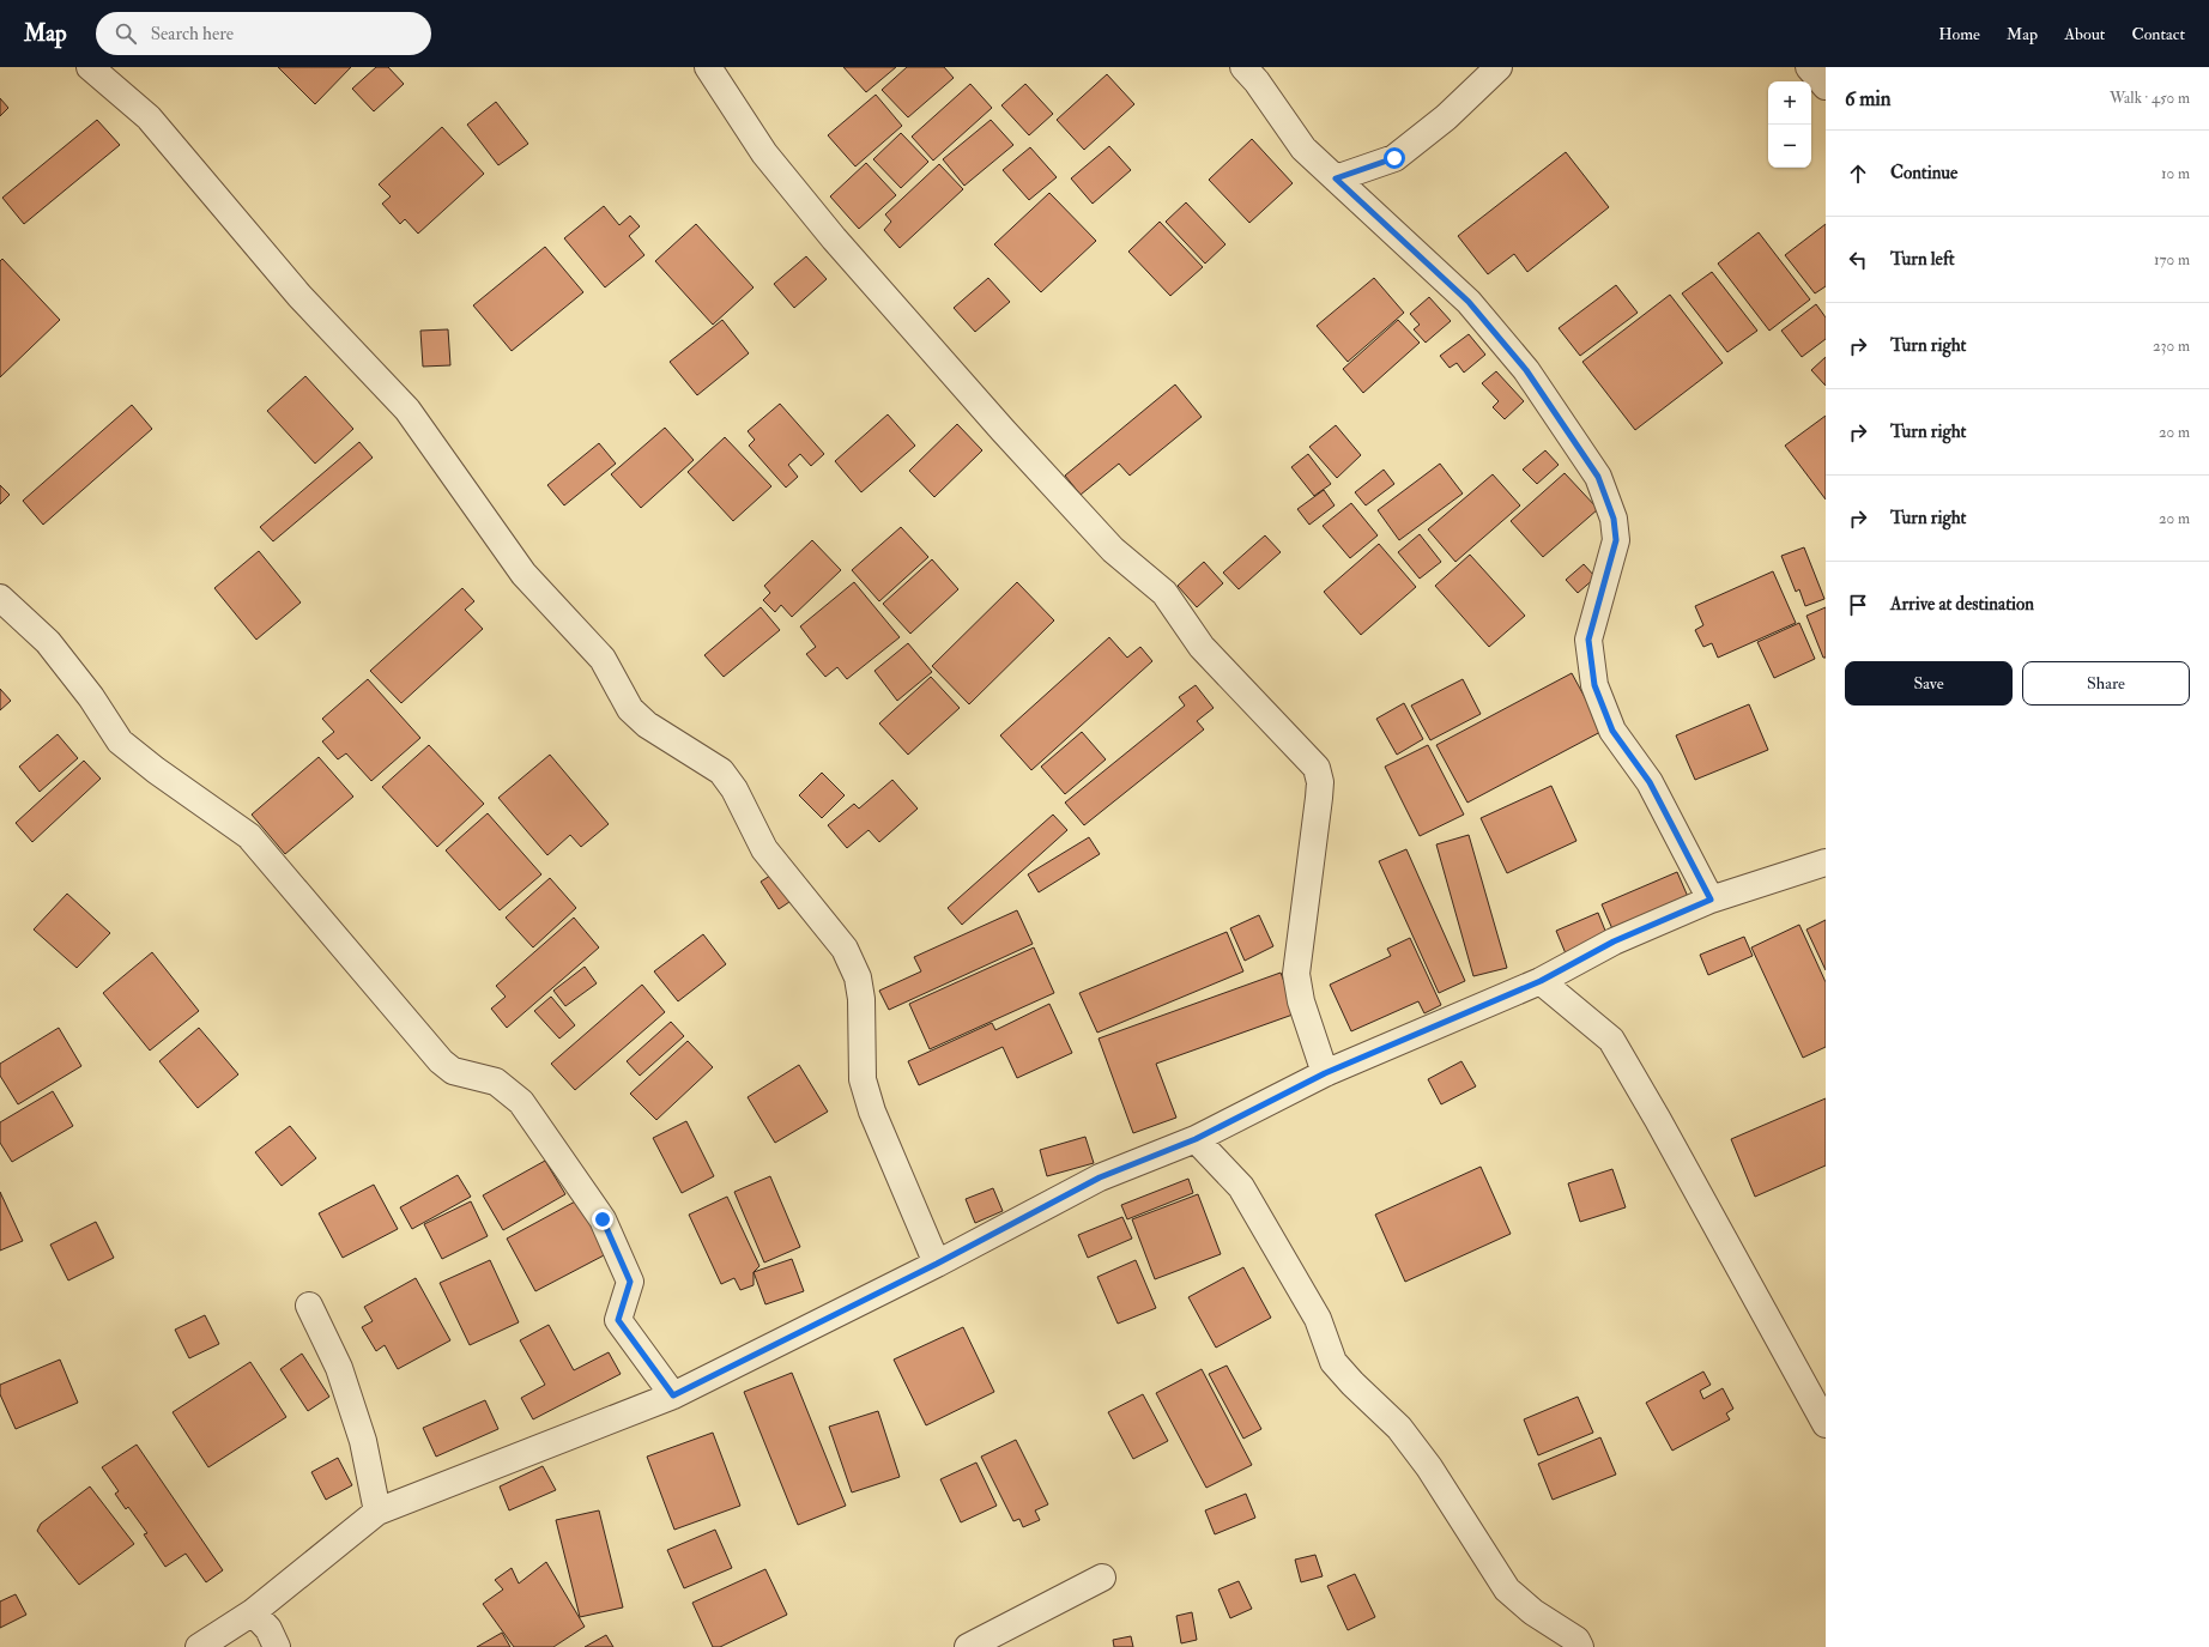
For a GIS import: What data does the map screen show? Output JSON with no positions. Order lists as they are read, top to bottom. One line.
{"page":{"header":"Map","search":"Search here","nav":["Home","Map","About","Contact"],"heading":["6 min","Walk · 450 m"],"map_buttons":["+","−"],"list":[["Continue","10 m"],["Turn left","170 m"],["Turn right","230 m"],["Turn right","20 m"],["Turn right","20 m"],"Arrive at destination"],"buttons":["Save","Share"]}}
